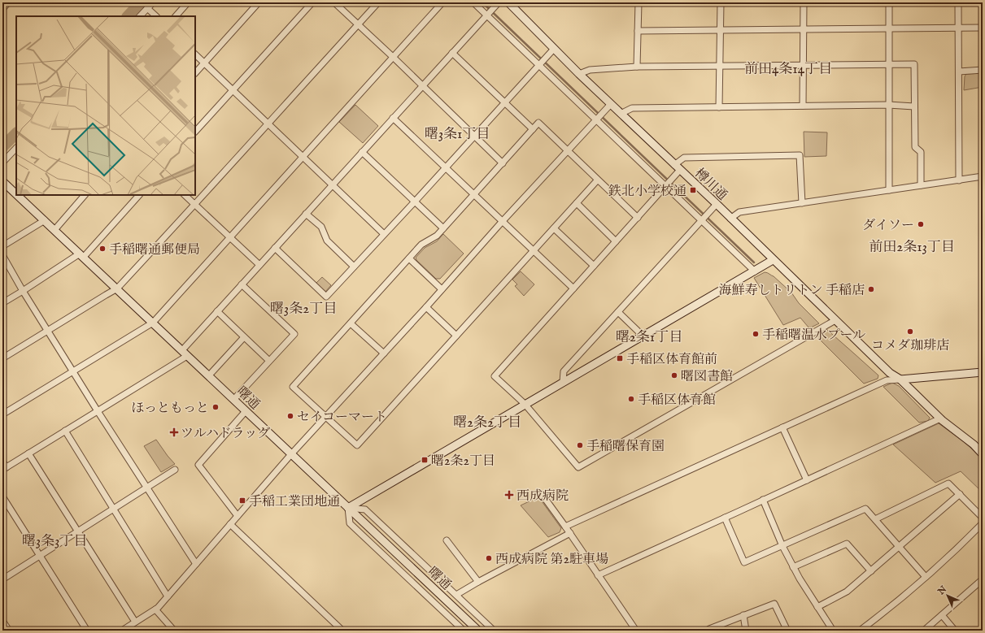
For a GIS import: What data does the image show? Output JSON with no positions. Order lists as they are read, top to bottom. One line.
{"streets":{"street":["樽川通","曙通"]},"districts":["前田4条14丁目","曙3条1丁目","前田2条13丁目","曙3条2丁目","曙2条1丁目","曙2条2丁目","曙3条3丁目"],"places":{"transit":["鉄北小学校通","手稲区体育館前","曙2条2丁目","手稲工業団地通"],"other":["ダイソー","手稲曙通郵便局","海鮮寿しトリトン 手稲店","コメダ珈琲店","手稲曙温水プール","曙図書館","手稲区体育館","ほっともっと","セイコーマート","手稲曙保育園","西成病院 第2駐車場"],"health":["ツルハドラッグ","西成病院"]},"north":"top left"}
